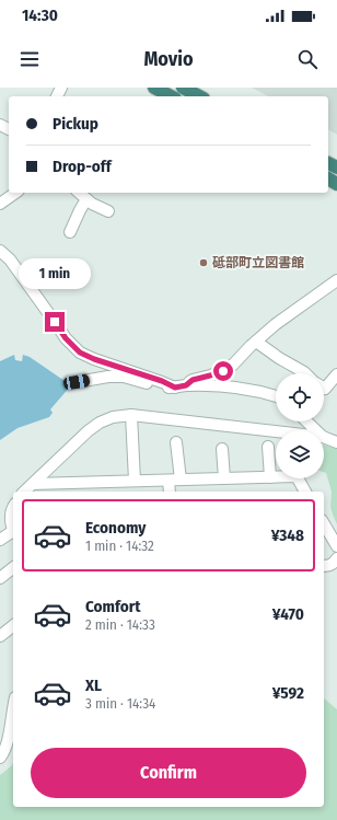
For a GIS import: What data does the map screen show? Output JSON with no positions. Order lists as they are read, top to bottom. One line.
{"places":["砥部町立図書館"],"page":{"status":"14:30","header":"Movio","banner":["Pickup","Drop-off"],"bubble":"1 min","list":[{"name":"Economy","note":"1 min · 14:32","value":"¥348"},{"name":"Comfort","note":"2 min · 14:33","value":"¥470"},{"name":"XL","note":"3 min · 14:34","value":"¥592"}],"buttons":"Confirm"}}
